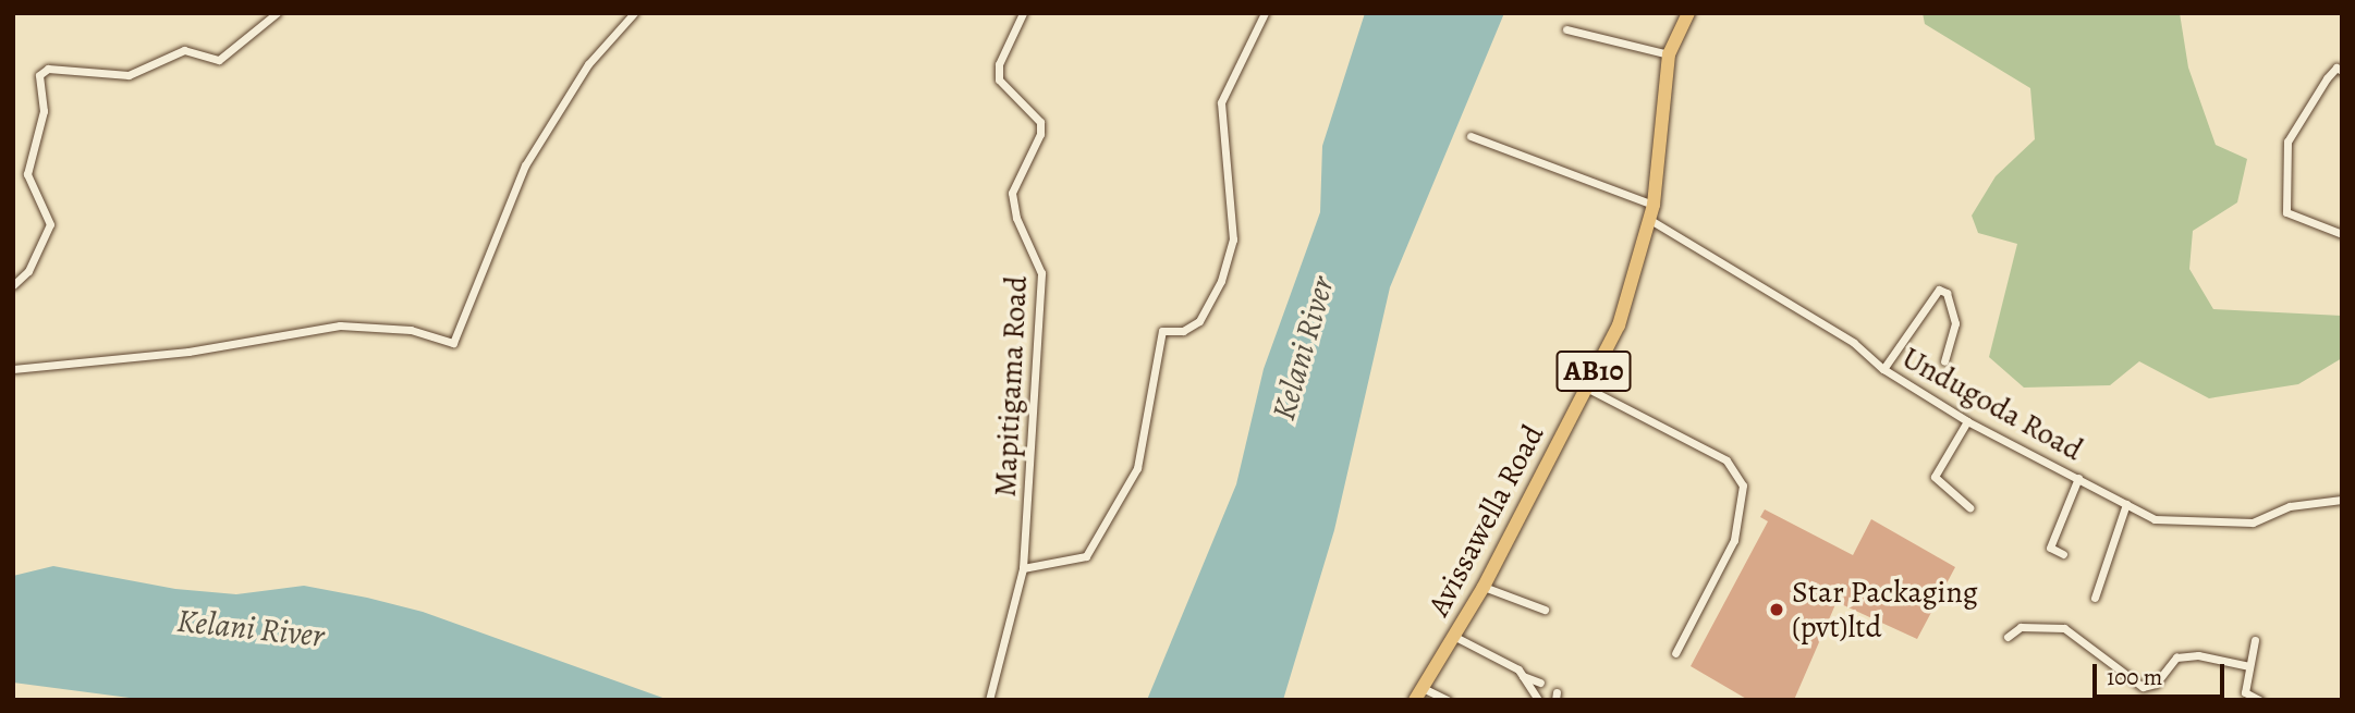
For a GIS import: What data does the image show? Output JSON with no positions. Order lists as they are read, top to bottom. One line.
{"streets":{"main road":["AB10","Avissawella Road"],"street":["Mapitigama Road","Undugoda Road"]},"crossings":[["Undugoda Road","Avissawella Road"]],"water":["Kelani River"],"places":["Star Packaging (pvt)ltd"],"scale_bar":"100 m"}
